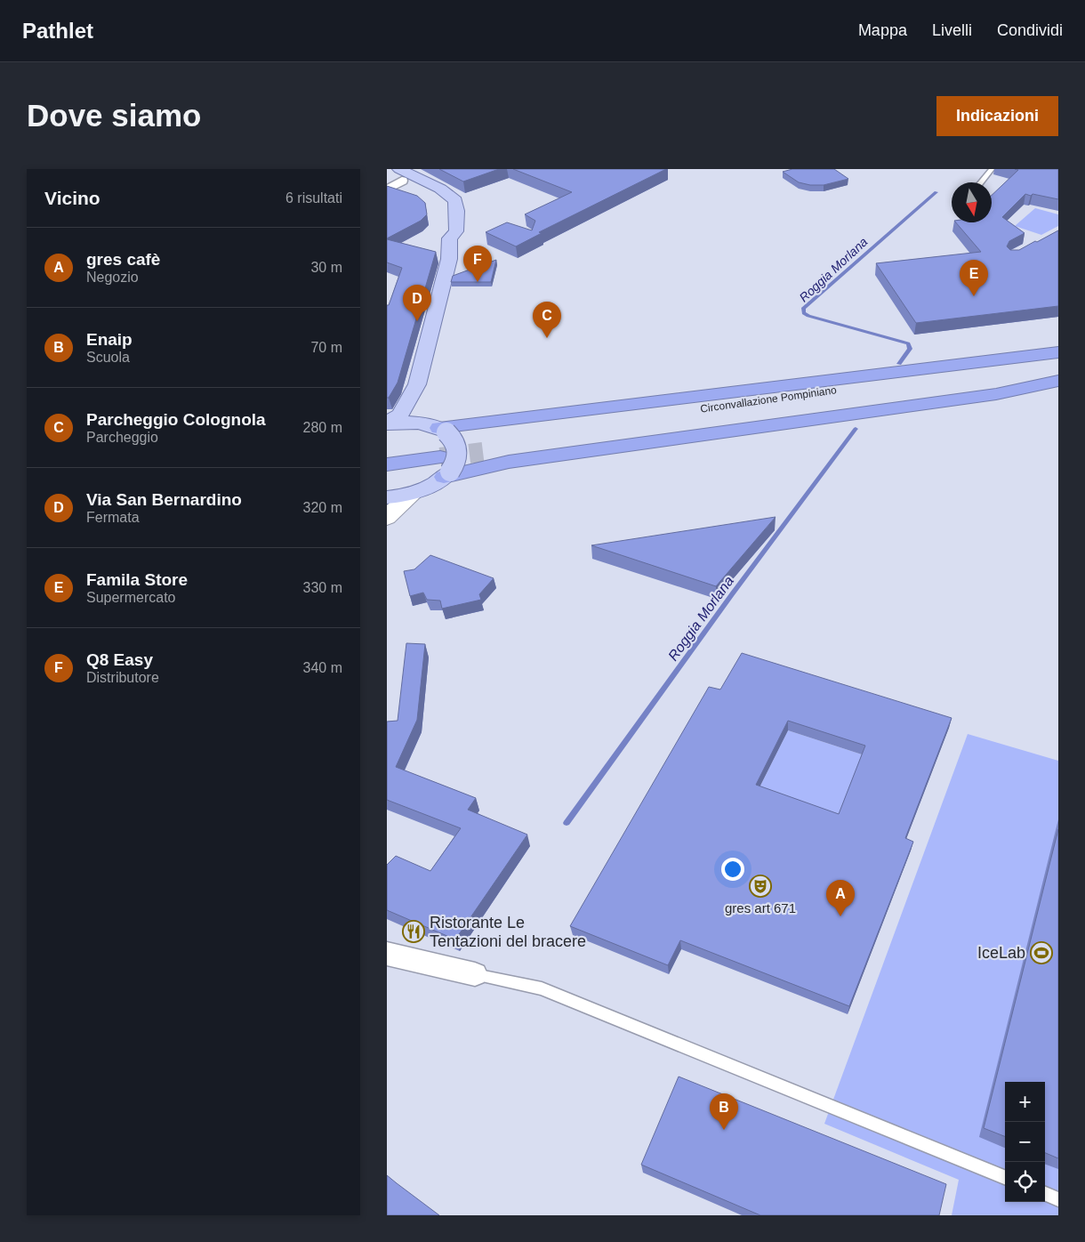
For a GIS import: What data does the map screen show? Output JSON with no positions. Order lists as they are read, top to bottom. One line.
{"streets":{"highway":["Circonvallazione Pompiniano"]},"water":["Roggia Morlana"],"places":{"theatre":["gres art 671"],"restaurant":["Ristorante Le Tentazioni del bracere"],"sports":["IceLab"]},"north":"bottom","page":{"header":"Pathlet","nav":["Mappa","Livelli","Condividi"],"buttons":"Indicazioni","title":"Dove siamo","heading":["Vicino","6 risultati"],"list":[{"mark":"A","name":"gres cafè","note":"Negozio","value":"30 m"},{"mark":"B","name":"Enaip","note":"Scuola","value":"70 m"},{"mark":"C","name":"Parcheggio Colognola","note":"Parcheggio","value":"280 m"},{"mark":"D","name":"Via San Bernardino","note":"Fermata","value":"320 m"},{"mark":"E","name":"Famila Store","note":"Supermercato","value":"330 m"},{"mark":"F","name":"Q8 Easy","note":"Distributore","value":"340 m"}],"pins":["F","E","D","C","A","B"],"map_buttons":["+","−"]}}
